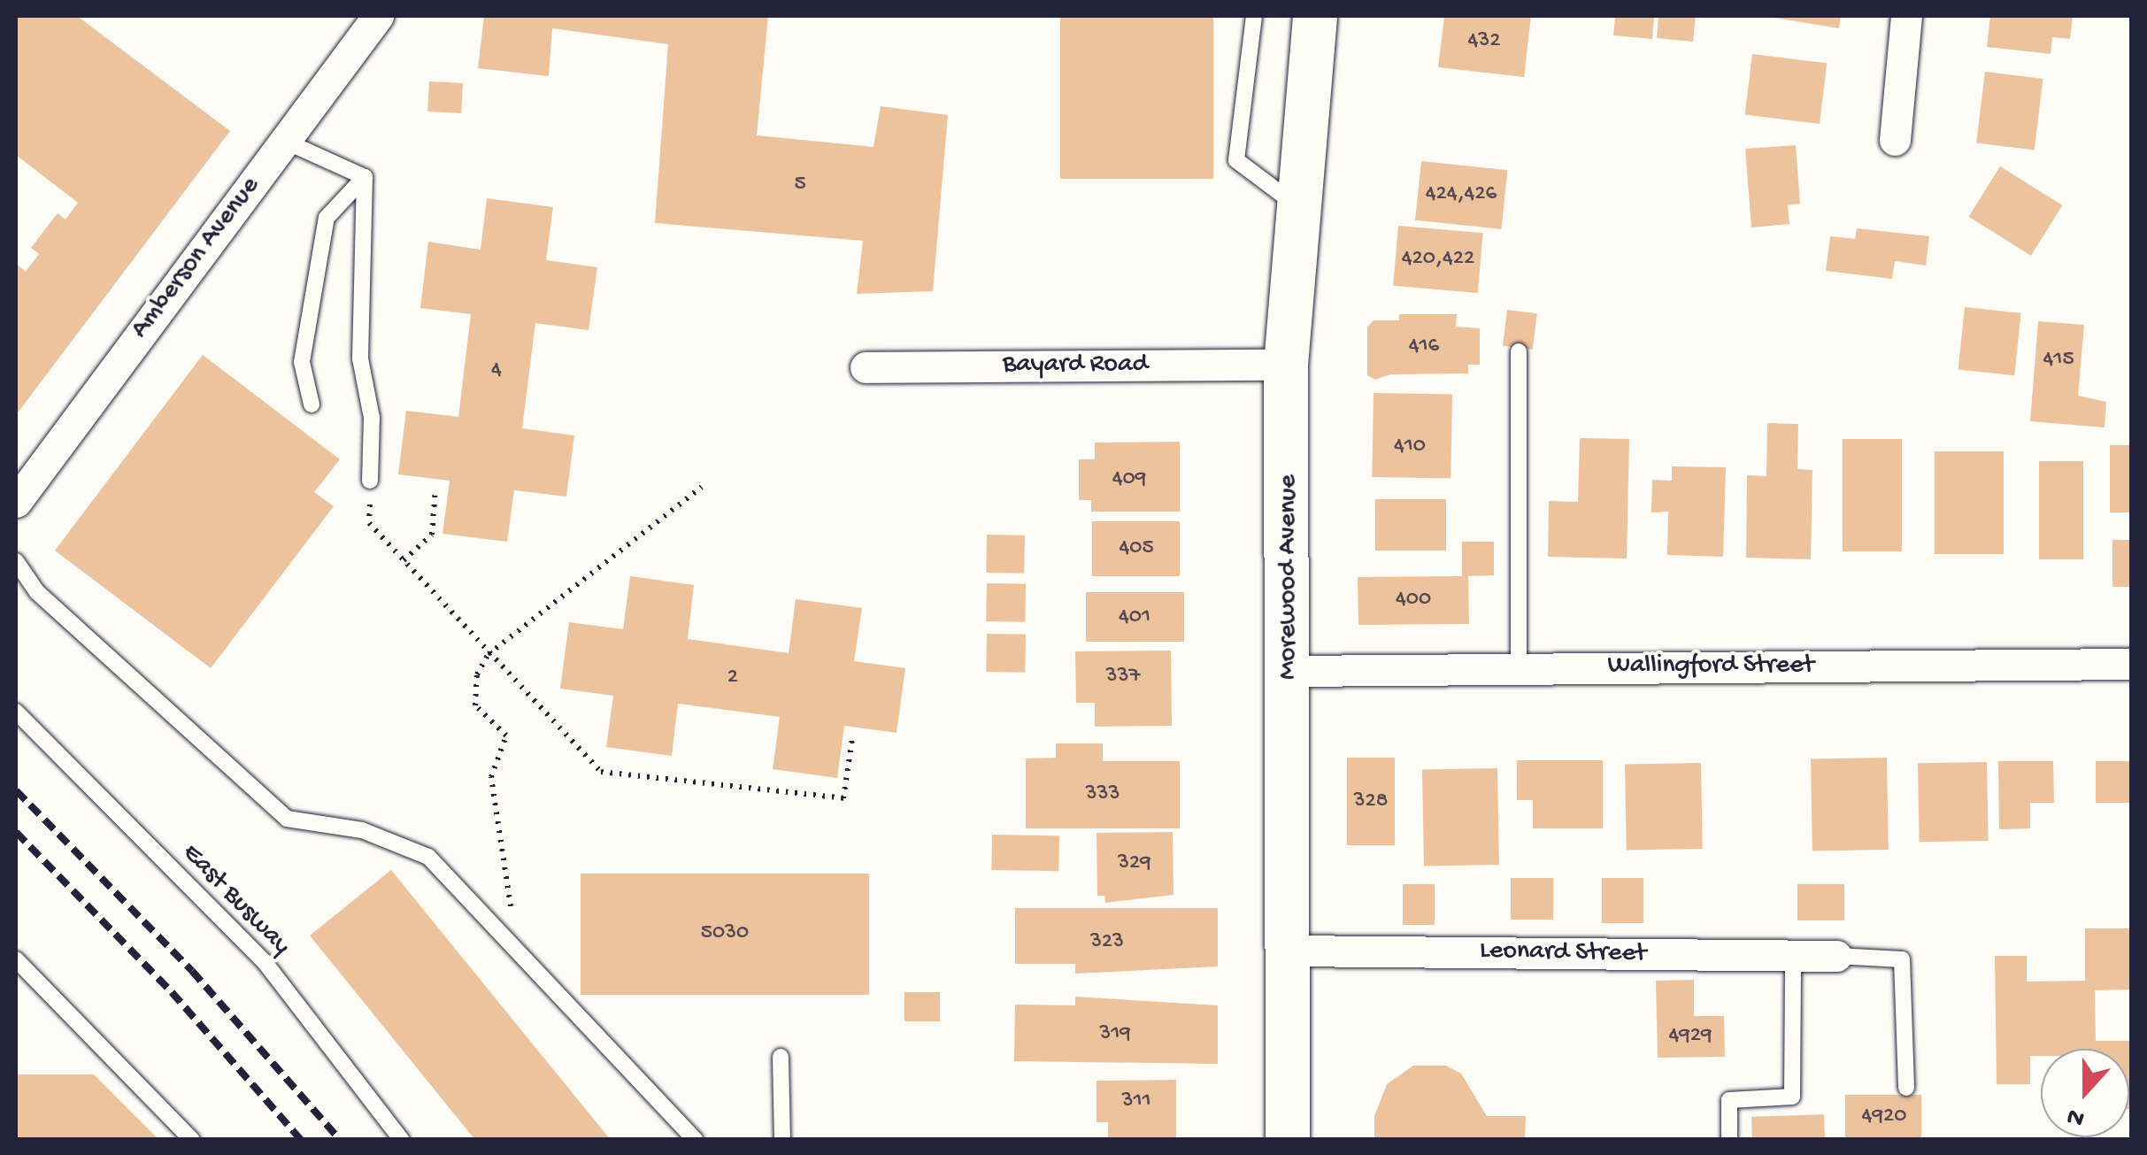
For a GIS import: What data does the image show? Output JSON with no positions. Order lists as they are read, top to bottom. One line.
{"streets":{"main road":["Morewood Avenue"],"street":["Amberson Avenue","Bayard Road","Wallingford Street","Leonard Street"],"lane":["East Busway"]},"crossings":[["Bayard Road","Morewood Avenue"],["Morewood Avenue","Wallingford Street"],["Morewood Avenue","Leonard Street"]],"house_numbers":["432","5","424,426","420,422","416","415","4","410","409","405","400","401","337","2","333","328","329","5030","323","319","4929","311","4920"],"north":"bottom"}
